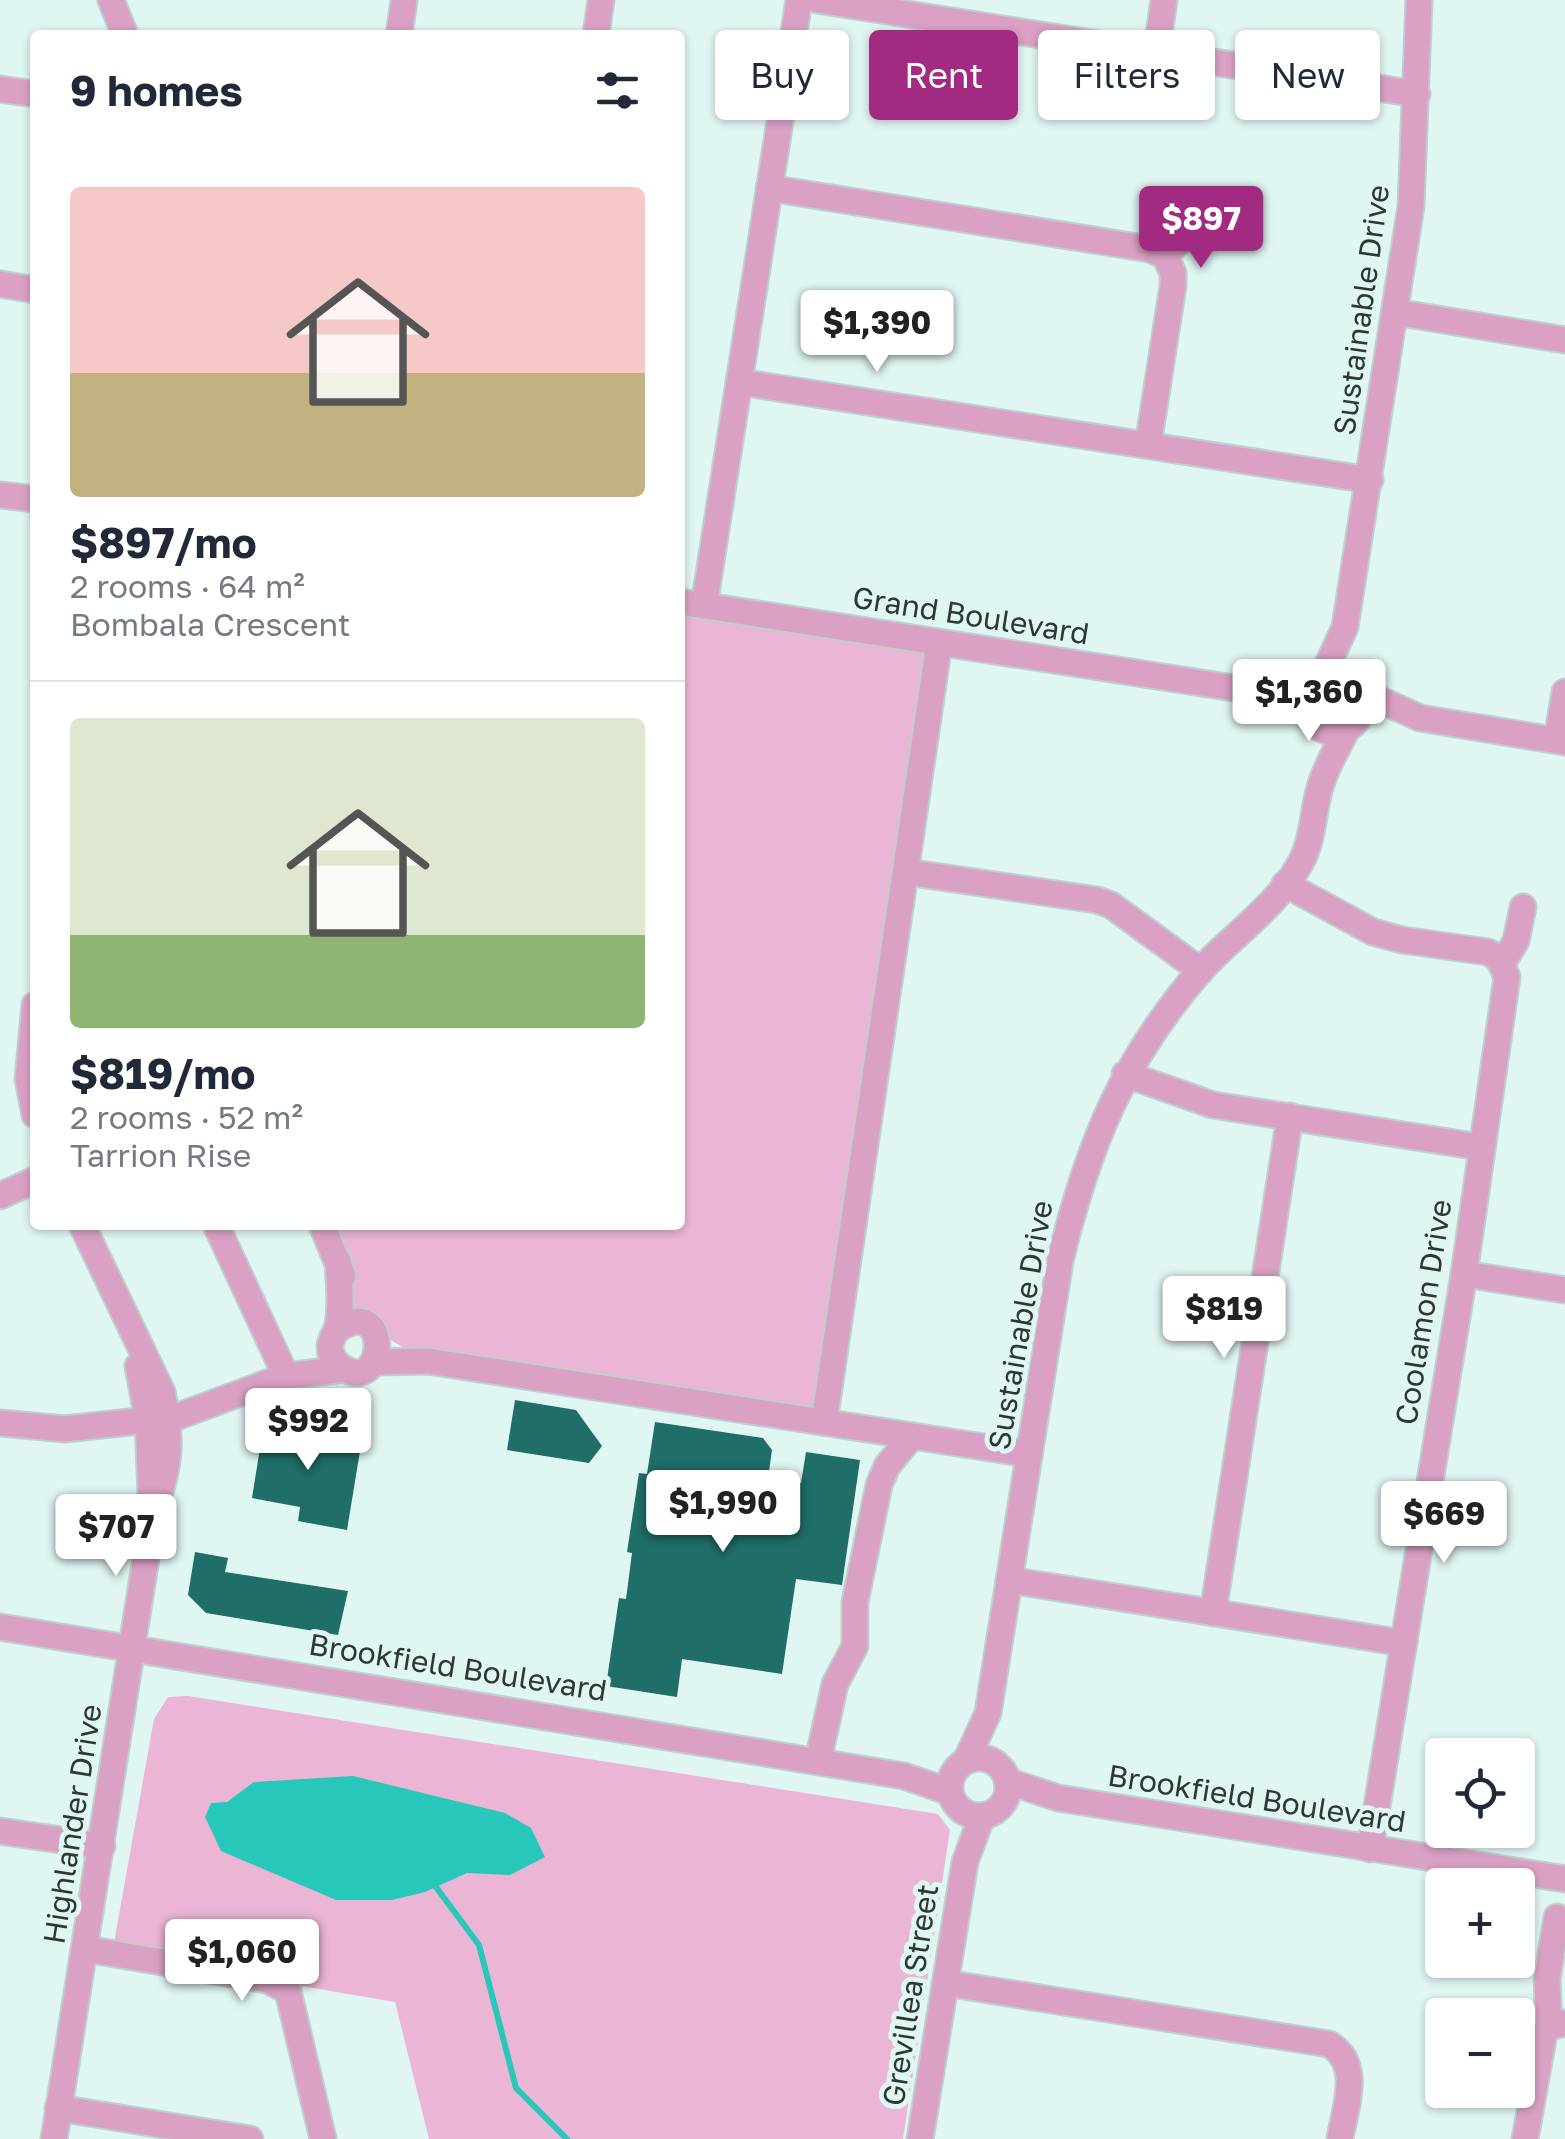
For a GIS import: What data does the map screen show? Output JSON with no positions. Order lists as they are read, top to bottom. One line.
{"streets":{"street":["Sustainable Drive","Grand Boulevard","Coolamon Drive","Brookfield Boulevard","Highlander Drive","Grevillea Street"]},"crossings":[["Sustainable Drive","Grand Boulevard"],["Sustainable Drive","Brookfield Boulevard"],["Sustainable Drive","Grevillea Street"],["Coolamon Drive","Brookfield Boulevard"],["Brookfield Boulevard","Highlander Drive"],["Brookfield Boulevard","Grevillea Street"]],"page":{"chip":["Buy","Rent","Filters","New"],"heading":"9 homes","list":[{"name":"$897/mo","note":"2 rooms · 64 m² · Bombala Crescent"},{"name":"$819/mo","note":"2 rooms · 52 m² · Tarrion Rise"}],"price":["$897","$1,390","$1,360","$819","$992","$1,990","$669","$707","$1,060"],"map_buttons":["+","−"]}}
